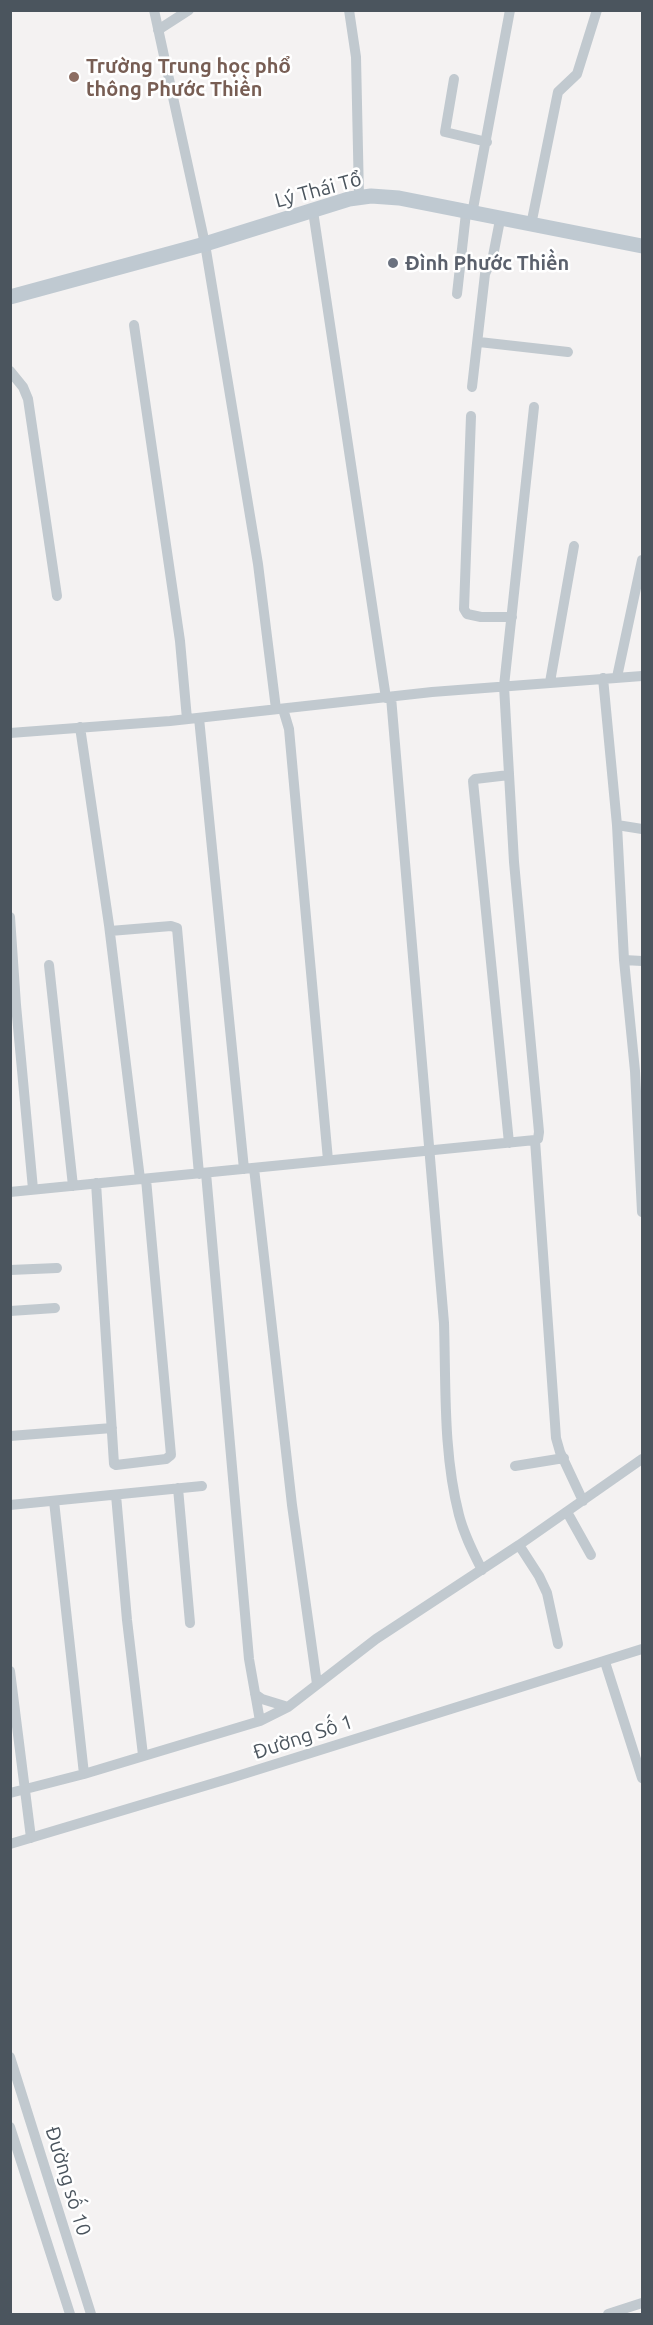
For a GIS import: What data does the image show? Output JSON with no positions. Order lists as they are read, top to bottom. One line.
{"streets":{"main road":["Lý Thái Tổ"],"street":["Đường Số 1","Đường số 10"]},"places":["Trường Trung học phổ thông Phước Thiền","Đình Phước Thiền"]}
